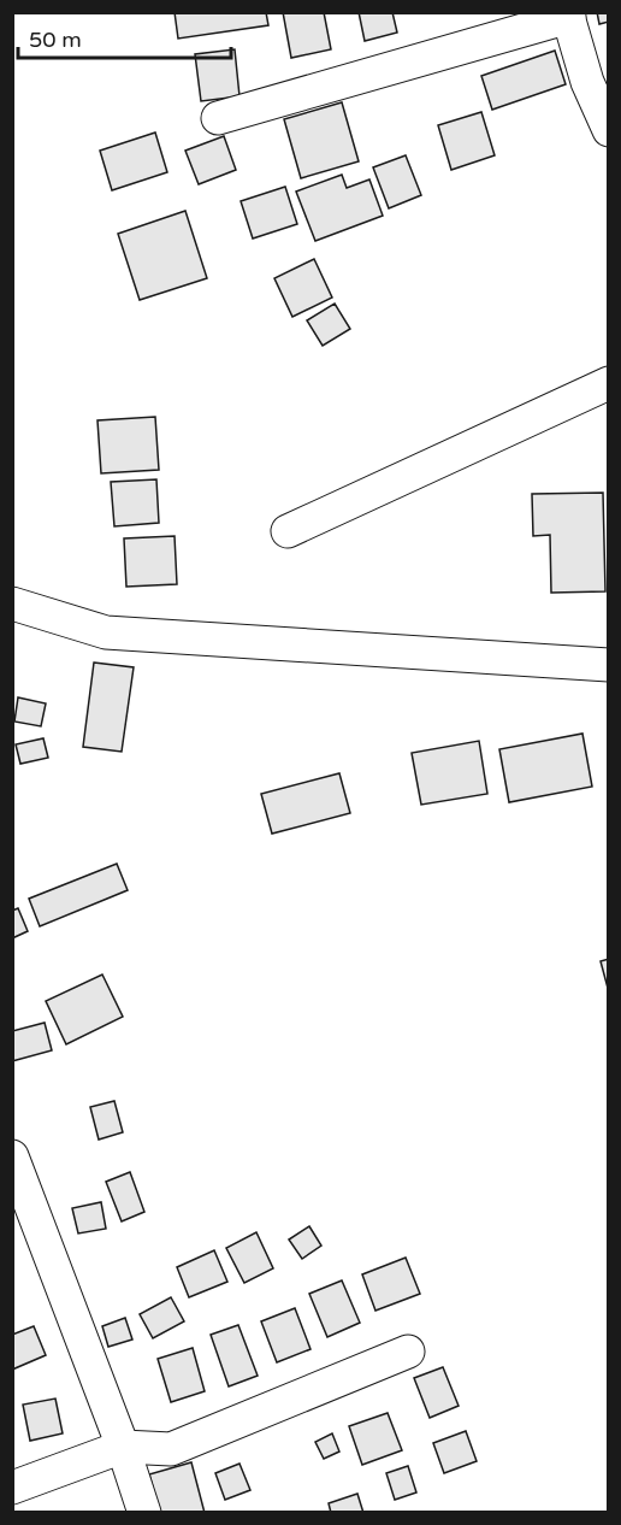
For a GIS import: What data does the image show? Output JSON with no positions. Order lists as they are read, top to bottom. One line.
{"scale_bar":"50 m"}
